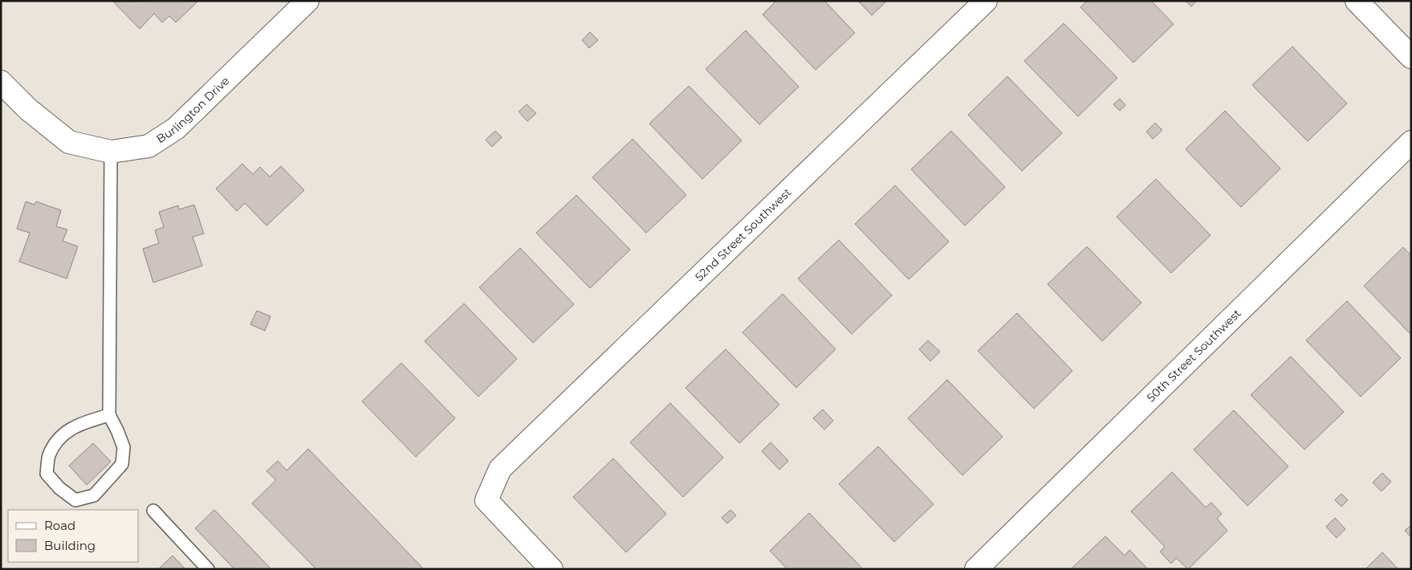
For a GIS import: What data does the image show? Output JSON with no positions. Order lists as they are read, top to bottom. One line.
{"streets":{"street":["Burlington Drive","52nd Street Southwest","50th Street Southwest"]},"legend":["Road","Building"]}
